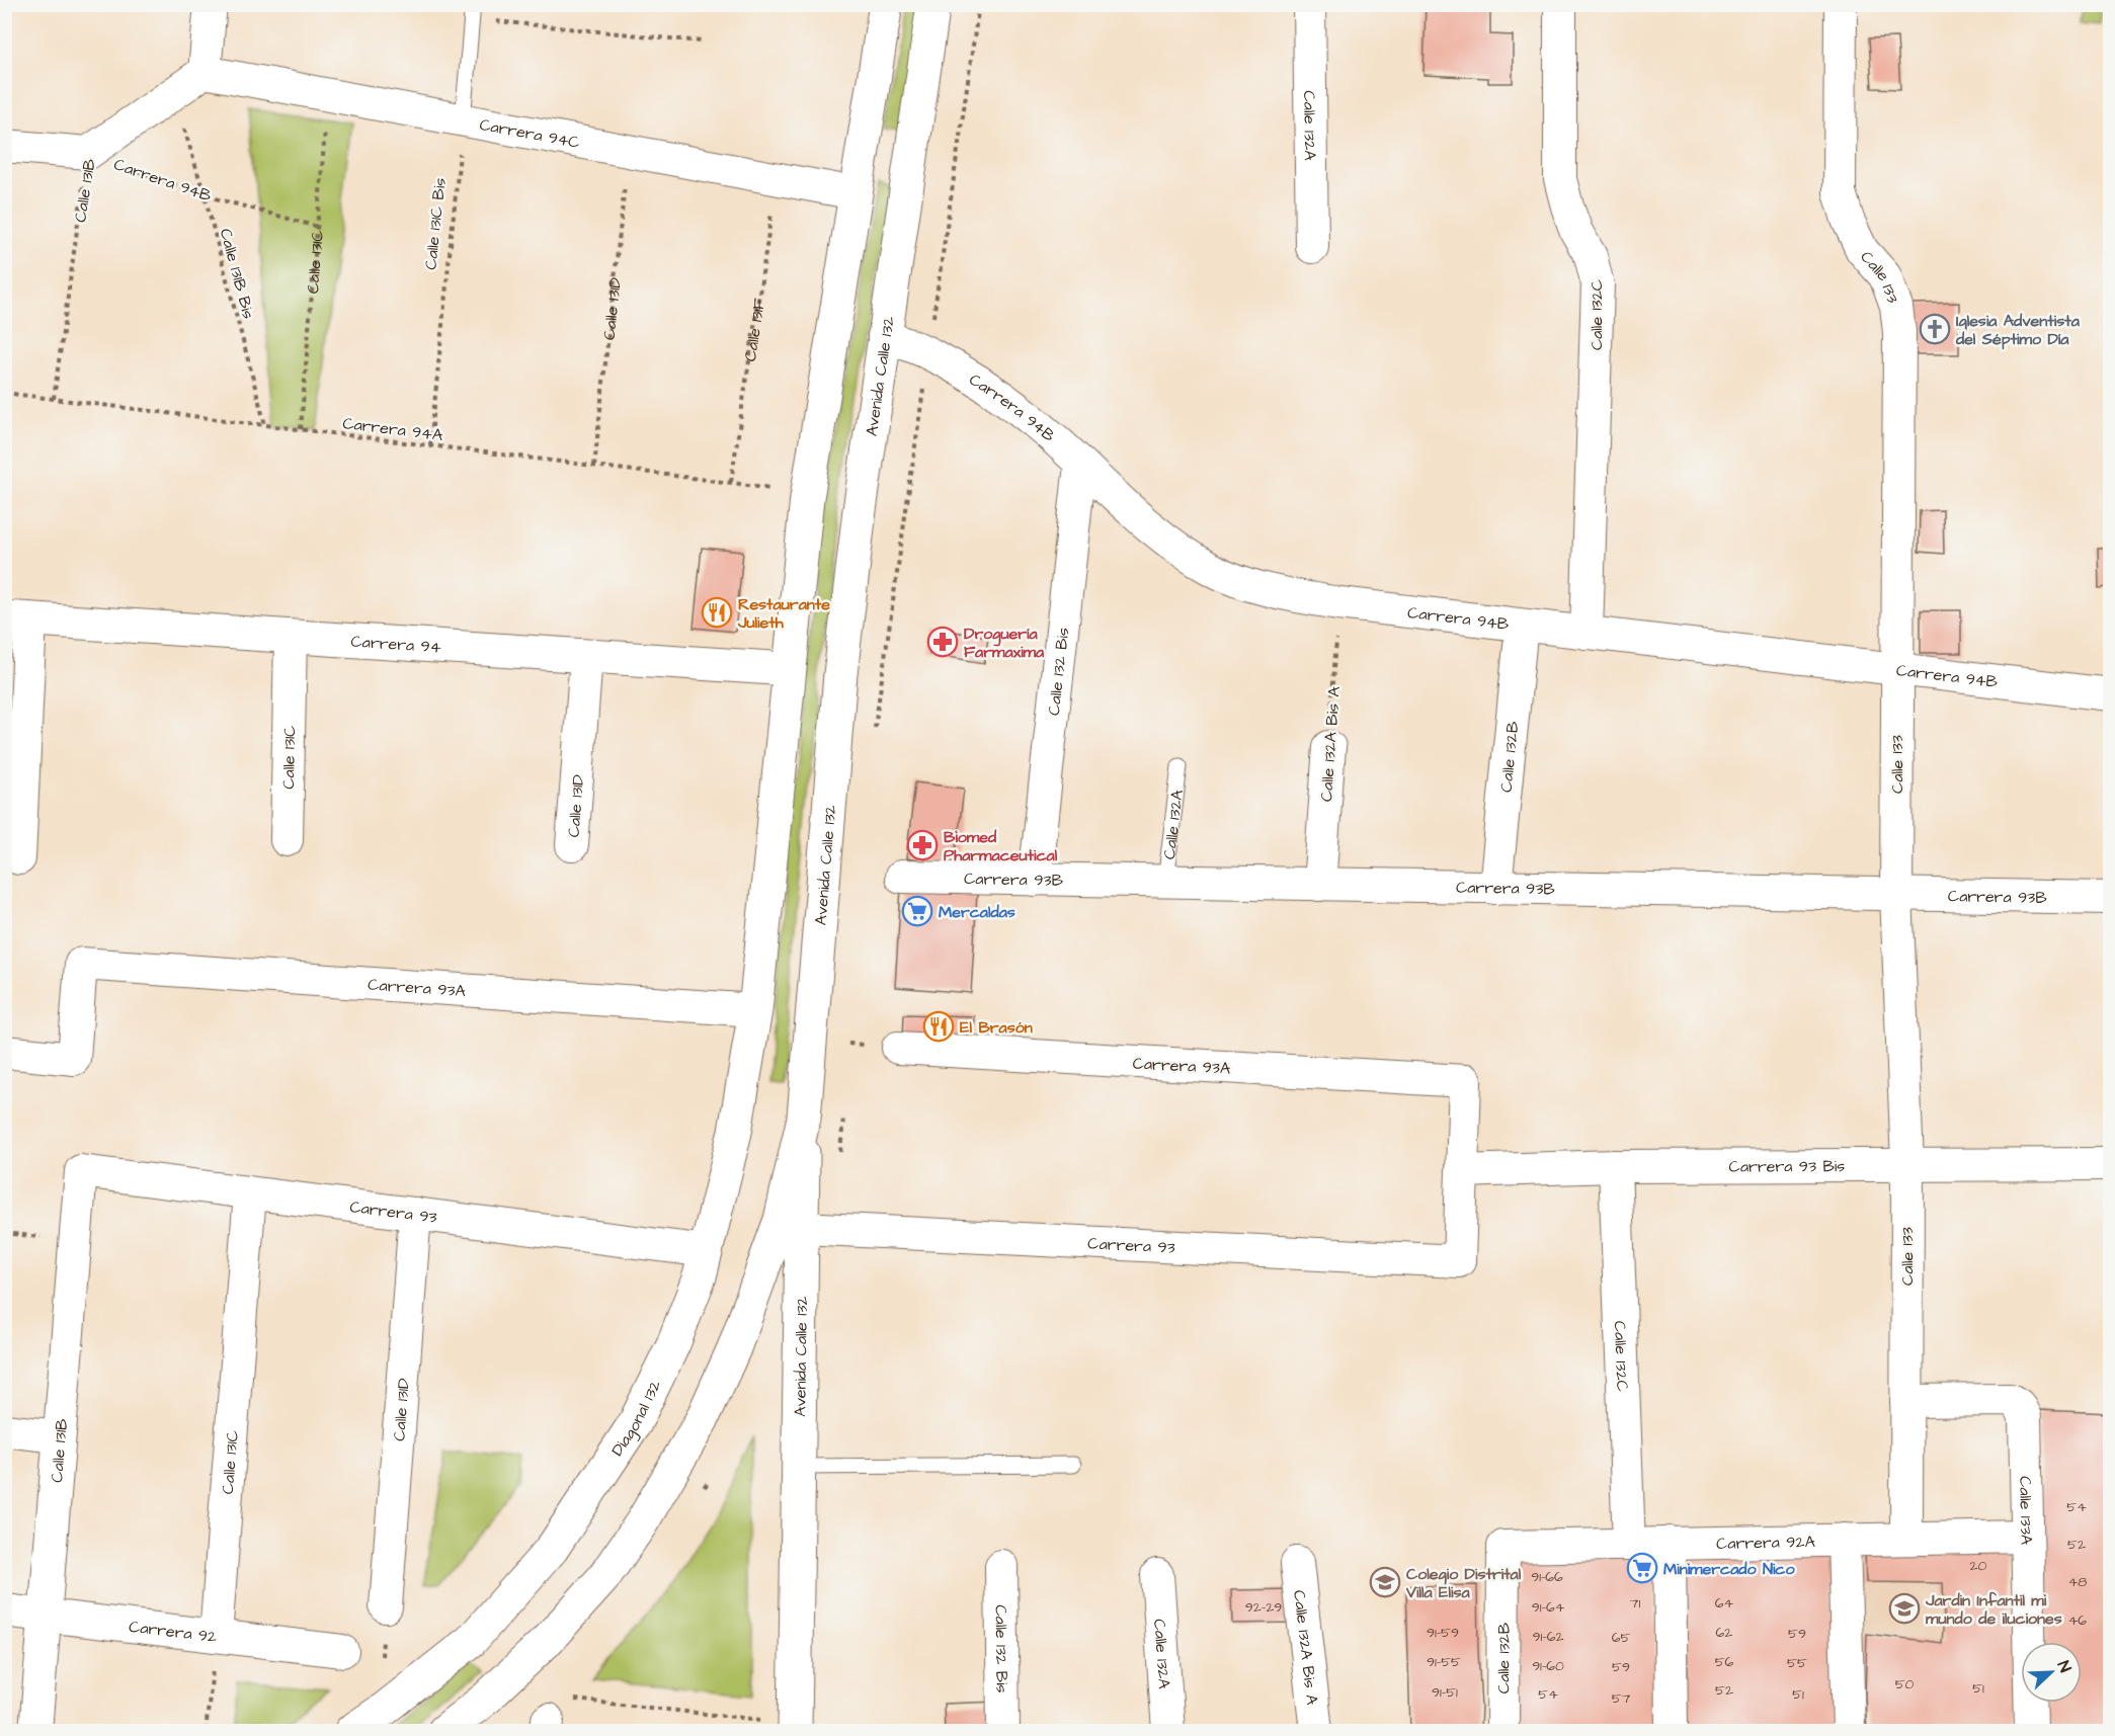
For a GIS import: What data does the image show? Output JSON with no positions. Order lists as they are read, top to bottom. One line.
{"streets":{"main road":["Avenida Calle 132","Carrera 94","Diagonal 132"],"street":["Calle 132A","Carrera 94C","Carrera 94B","Calle 131B","Calle 131C","Calle 133","Calle 131D","Calle 132C","Calle 132 Bis","Calle 132A Bis A","Calle 132B","Carrera 93B","Carrera 93A","Carrera 93 Bis","Carrera 93","Calle 133A","Carrera 92A","Carrera 92"],"path":["Calle 131C Bis","Calle 131B Bis","Calle 131F","Carrera 94A"]},"crossings":[["Calle 132A","Carrera 93B"],["Carrera 94C","Calle 131B"],["Carrera 94C","Calle 131C Bis"],["Carrera 94C","Calle 131C"],["Carrera 94C","Calle 131D"],["Carrera 94C","Calle 131F"],["Carrera 94B","Calle 131B"],["Carrera 94B","Calle 131C"],["Carrera 94B","Calle 131B Bis"],["Carrera 94B","Calle 133"],["Carrera 94B","Calle 132C"],["Carrera 94B","Avenida Calle 132"],["Carrera 94B","Calle 132 Bis"],["Carrera 94B","Calle 132A Bis A"],["Carrera 94B","Calle 132B"],["Calle 131B","Calle 131B Bis"],["Calle 131B","Carrera 94A"],["Calle 131B","Carrera 93"],["Calle 131B","Carrera 92"],["Calle 131C Bis","Carrera 94A"],["Calle 131C","Carrera 94A"],["Calle 131C","Carrera 94"],["Calle 131C","Carrera 93"],["Calle 131C","Carrera 92"],["Calle 131B Bis","Carrera 94A"],["Calle 133","Carrera 93B"],["Calle 133","Carrera 93 Bis"],["Calle 133","Calle 133A"],["Calle 133","Carrera 92A"],["Calle 131D","Carrera 94A"],["Calle 131D","Carrera 94"],["Calle 131D","Carrera 93"],["Calle 132C","Carrera 93 Bis"],["Calle 132C","Carrera 92A"],["Calle 131F","Carrera 94A"],["Avenida Calle 132","Carrera 93"],["Calle 132 Bis","Carrera 93B"],["Calle 132A Bis A","Carrera 93B"],["Calle 132B","Carrera 93B"],["Calle 132B","Carrera 92A"],["Carrera 93A","Carrera 93 Bis"],["Carrera 93A","Carrera 93"],["Carrera 93A","Diagonal 132"],["Carrera 93 Bis","Carrera 93"],["Carrera 93","Diagonal 132"],["Calle 133A","Carrera 92A"]],"places":{"church":["Iglesia Adventista del Séptimo Día"],"restaurant":["Restaurante Julieth","El Brasón"],"pharmacy":["Droguería Farmaxima","Biomed Pharmaceutical"],"supermarket":["Mercaldas","Minimercado Nico"],"school or university":["Colegio Distrital Villa Elisa","Jardin Infantil mi mundo de iluciones"]},"house_numbers":["54","52","20","91-66","48","71","64","92-29","91-64","46","91-59","62","59","91-62","65","91-55","56","55","91-60","59","50","51","52","91-51","54","51","57"],"north":"top right"}
